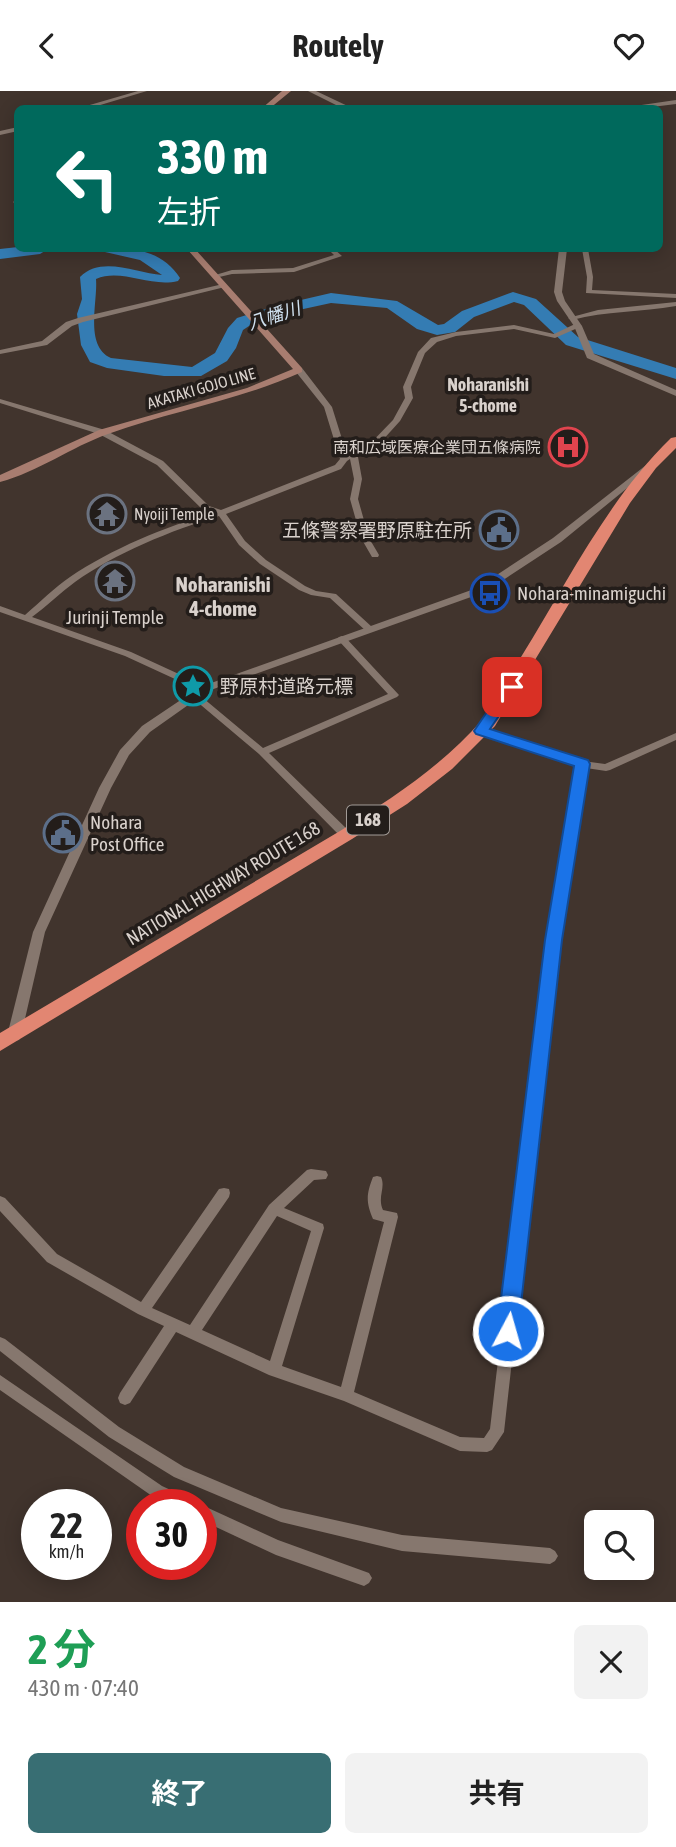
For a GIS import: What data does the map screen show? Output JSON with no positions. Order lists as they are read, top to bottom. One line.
{"streets":{"highway":["168","NATIONAL HIGHWAY ROUTE 168"],"main road":["AKATAKI GOJO LINE"]},"districts":["Noharanishi 5-chome","Noharanishi 4-chome"],"water":["八幡川"],"places":{"hospital":["南和広域医療企業団五條病院"],"temple":["Nyoiji Temple","Jurinji Temple"],"public building":["五條警察署野原駐在所","Nohara Post Office"],"bus stop":["Nohara-minamiguchi"],"place":["野原村道路元標"]},"page":{"header":"Routely","turn":["330 m","左折"],"speed":"22 km/h","limit":"30","heading":["2 分","430 m · 07:40"],"buttons":["終了","共有"]}}
